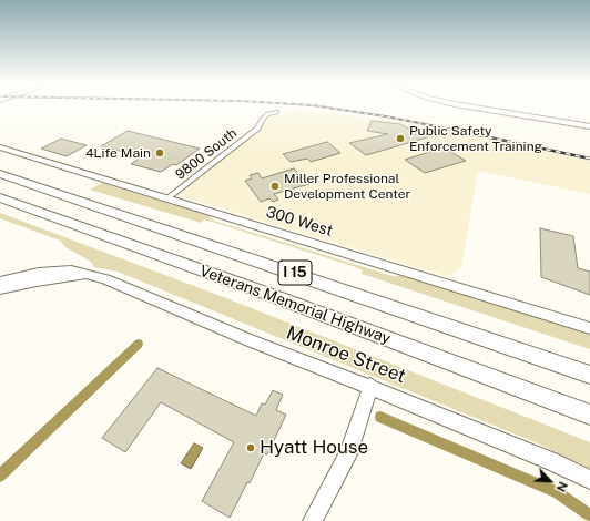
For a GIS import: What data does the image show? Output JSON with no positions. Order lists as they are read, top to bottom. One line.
{"streets":{"highway":["I 15","Veterans Memorial Highway"],"street":["9800 South","300 West","Monroe Street"]},"crossings":[["9800 South","300 West"]],"places":["Public Safety Enforcement Training","4Life Main","Miller Professional Development Center","Hyatt House"],"north":"bottom right"}
